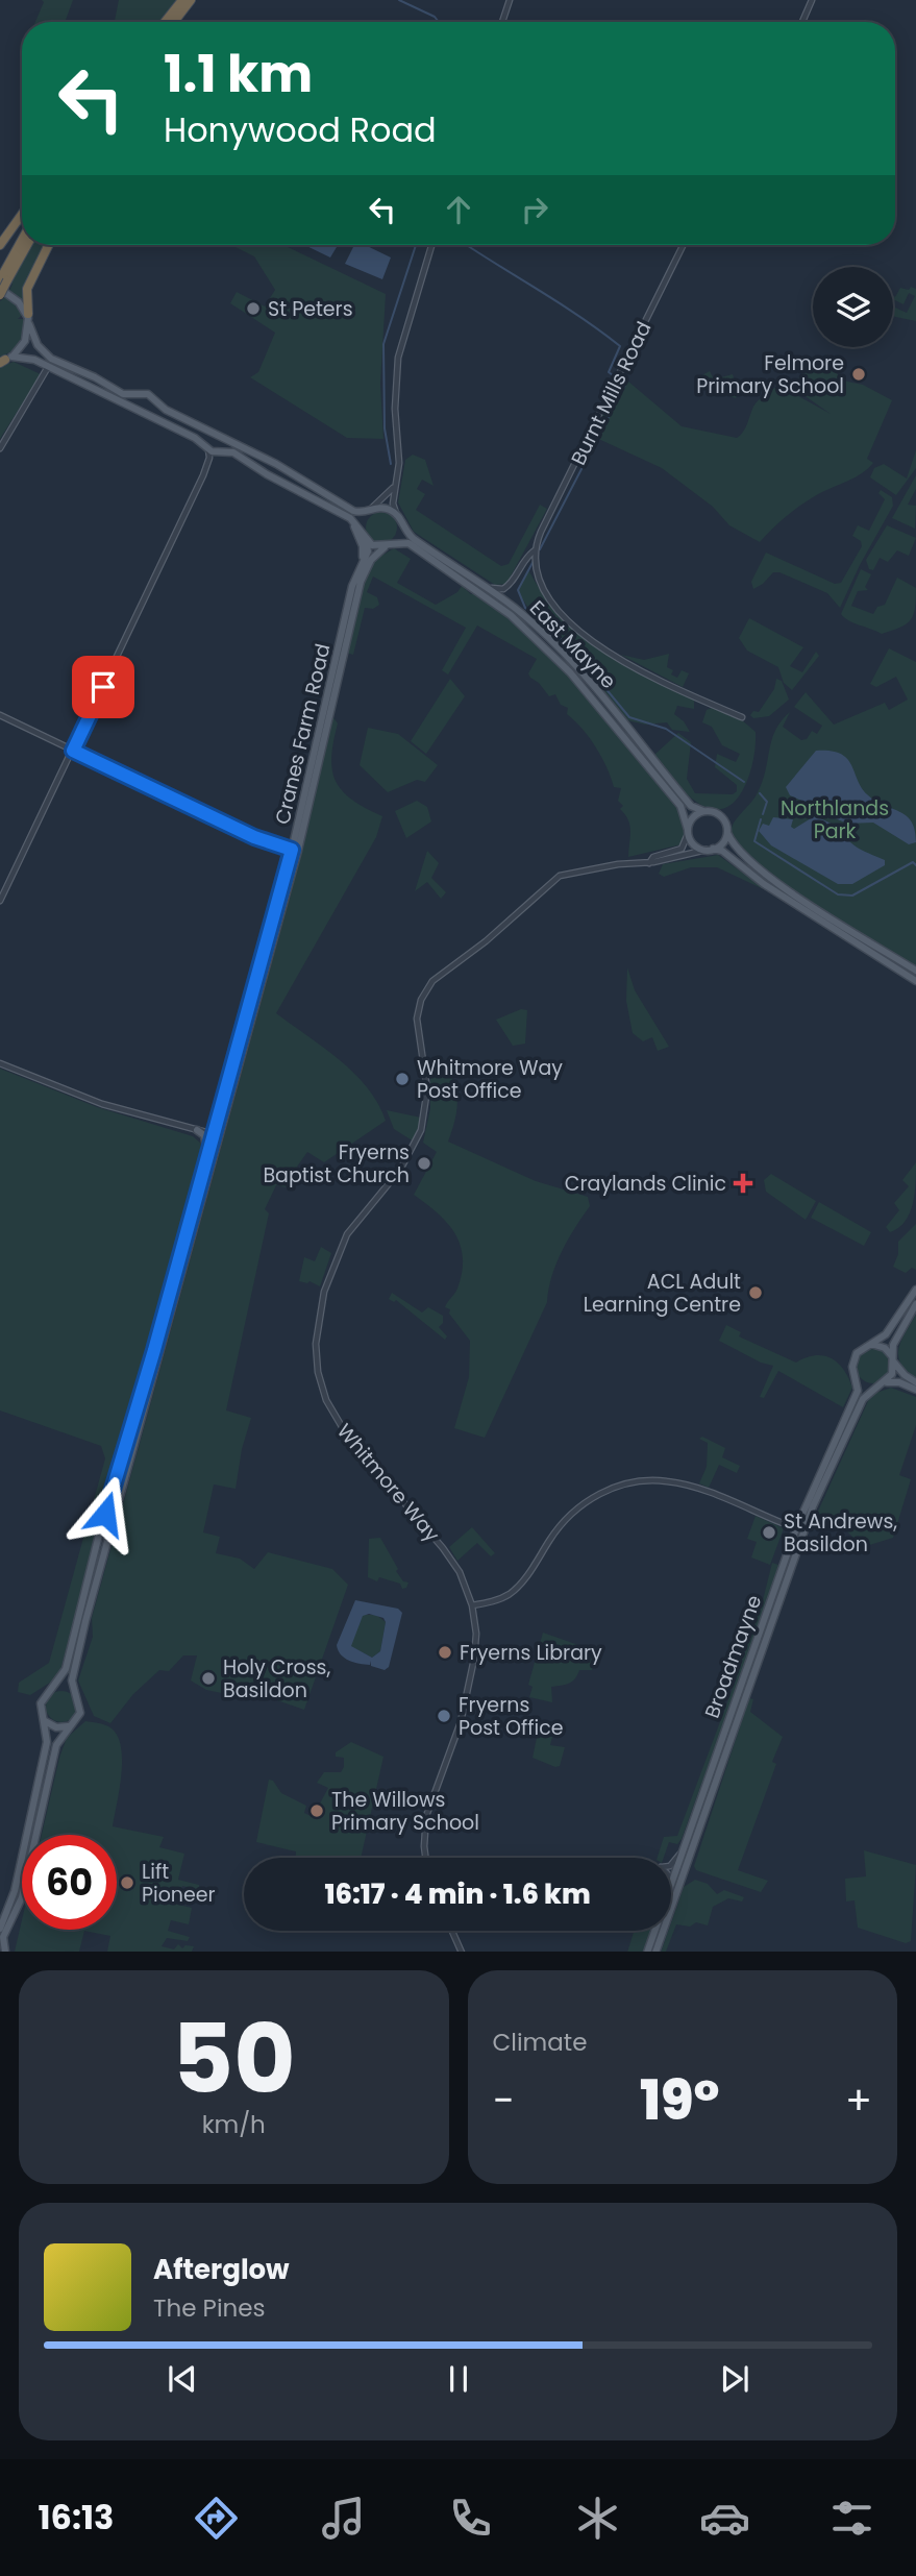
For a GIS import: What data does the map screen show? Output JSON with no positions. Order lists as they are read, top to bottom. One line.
{"streets":{"main road":["East Mayne","Cranes Farm Road","Broadmayne"],"street":["Burnt Mills Road","Whitmore Way"]},"crossings":[["Burnt Mills Road","East Mayne"],["East Mayne","Cranes Farm Road"],["East Mayne","Whitmore Way"]],"parks":["Northlands Park"],"places":{"other":["St Peters","Felmore Primary School","Whitmore Way Post Office","Fryerns Baptist Church","ACL Adult Learning Centre","St Andrews, Basildon","Fryerns Library","Holy Cross, Basildon","Fryerns Post Office","The Willows Primary School","Lift Pioneer"],"health":["Craylands Clinic"]},"page":{"turn":["1.1 km","Honywood Road"],"limit":"60","trip":"16:17 · 4 min · 1.6 km","tile":[["50","km/h"],"Climate"],"heat":["−","19°","+"],"song":["Afterglow","The Pines"],"tabs":"16:13"}}
